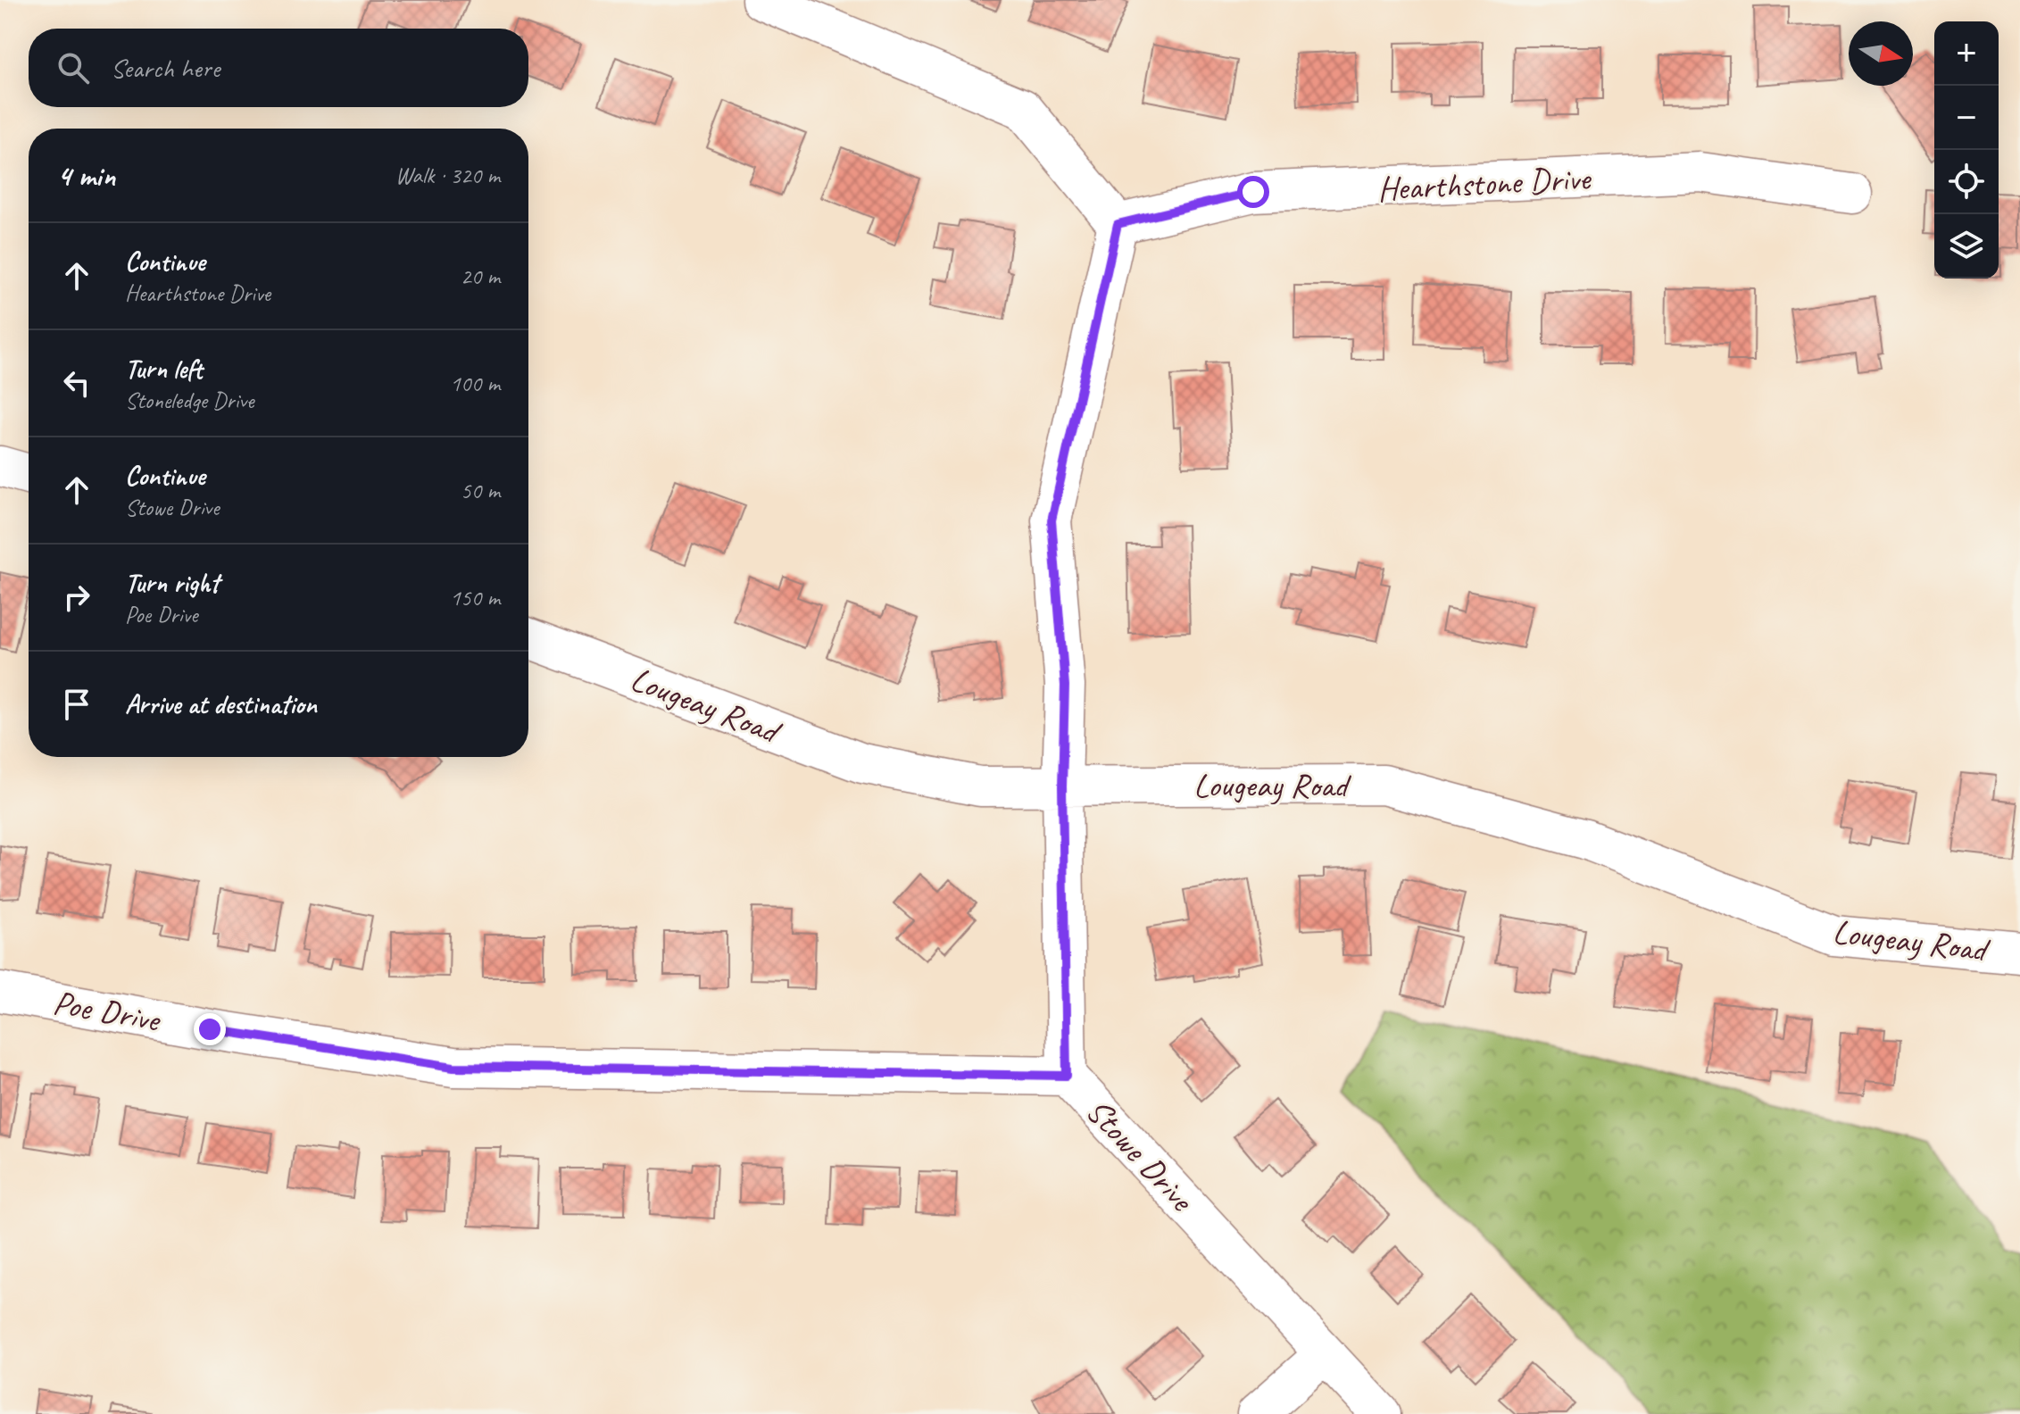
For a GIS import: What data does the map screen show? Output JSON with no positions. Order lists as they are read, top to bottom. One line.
{"streets":{"street":["Hearthstone Drive","Lougeay Road","Poe Drive","Stowe Drive"]},"crossings":[["Hearthstone Drive","Stowe Drive"],["Lougeay Road","Stowe Drive"],["Poe Drive","Stowe Drive"]],"north":"right","page":{"map_buttons":["+","−"],"search":"Search here","heading":["4 min","Walk · 320 m"],"list":[["Continue","Hearthstone Drive","20 m"],["Turn left","Stoneledge Drive","100 m"],["Continue","Stowe Drive","50 m"],["Turn right","Poe Drive","150 m"],"Arrive at destination"]}}
